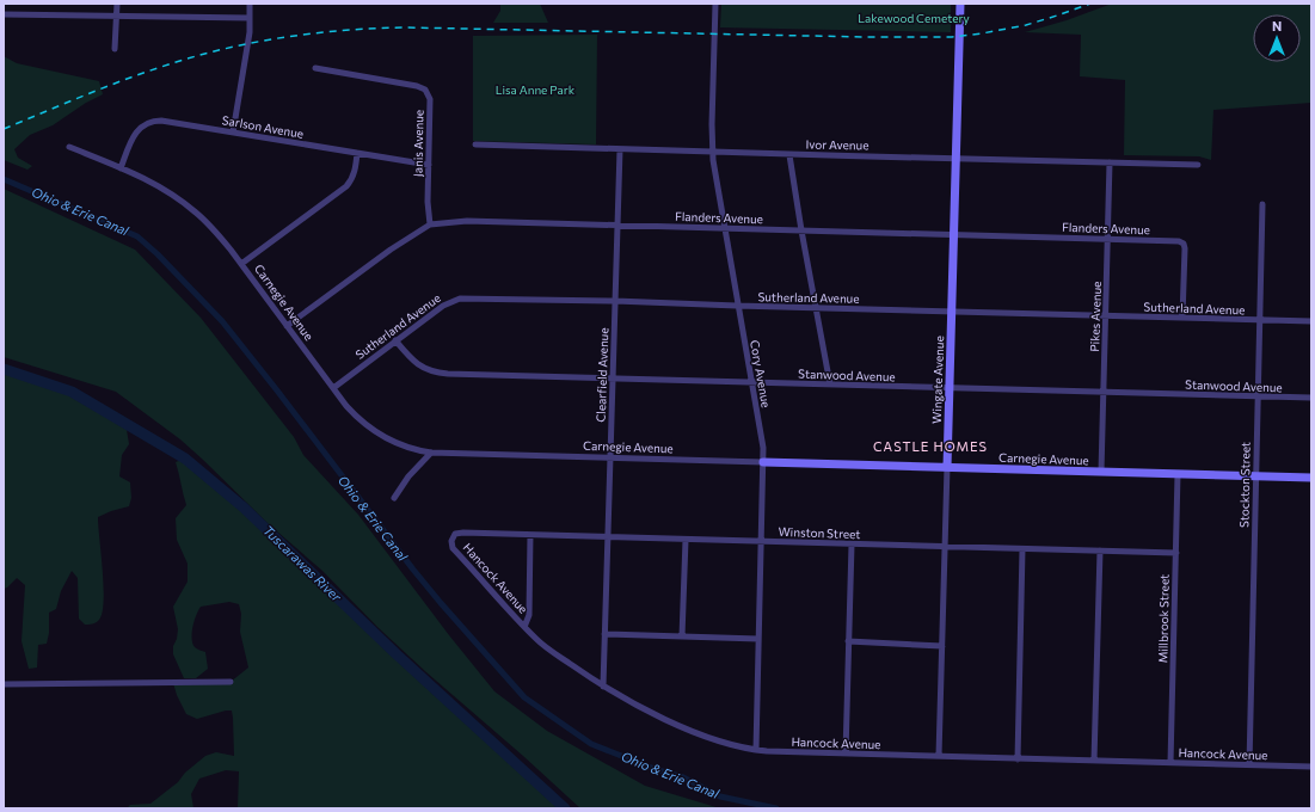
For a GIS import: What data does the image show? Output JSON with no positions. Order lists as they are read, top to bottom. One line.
{"streets":{"street":["Sarlson Avenue","Janis Avenue","Ivor Avenue","Flanders Avenue","Sutherland Avenue","Carnegie Avenue","Pikes Avenue","Cory Avenue","Clearfield Avenue","Stanwood Avenue","Wingate Avenue","Stockton Street","Winston Street","Hancock Avenue","Millbrook Street"]},"crossings":[["Sarlson Avenue","Janis Avenue"],["Sarlson Avenue","Carnegie Avenue"],["Janis Avenue","Flanders Avenue"],["Ivor Avenue","Pikes Avenue"],["Ivor Avenue","Cory Avenue"],["Ivor Avenue","Clearfield Avenue"],["Ivor Avenue","Wingate Avenue"],["Flanders Avenue","Sutherland Avenue"],["Flanders Avenue","Carnegie Avenue"],["Flanders Avenue","Pikes Avenue"],["Flanders Avenue","Cory Avenue"],["Flanders Avenue","Clearfield Avenue"],["Flanders Avenue","Wingate Avenue"],["Sutherland Avenue","Carnegie Avenue"],["Sutherland Avenue","Pikes Avenue"],["Sutherland Avenue","Cory Avenue"],["Sutherland Avenue","Clearfield Avenue"],["Sutherland Avenue","Stanwood Avenue"],["Sutherland Avenue","Wingate Avenue"],["Sutherland Avenue","Stockton Street"],["Carnegie Avenue","Pikes Avenue"],["Carnegie Avenue","Cory Avenue"],["Carnegie Avenue","Clearfield Avenue"],["Carnegie Avenue","Wingate Avenue"],["Carnegie Avenue","Stockton Street"],["Carnegie Avenue","Millbrook Street"],["Pikes Avenue","Stanwood Avenue"],["Cory Avenue","Stanwood Avenue"],["Cory Avenue","Winston Street"],["Cory Avenue","Hancock Avenue"],["Clearfield Avenue","Stanwood Avenue"],["Clearfield Avenue","Winston Street"],["Clearfield Avenue","Hancock Avenue"],["Stanwood Avenue","Wingate Avenue"],["Stanwood Avenue","Stockton Street"],["Wingate Avenue","Winston Street"],["Wingate Avenue","Hancock Avenue"],["Stockton Street","Hancock Avenue"],["Winston Street","Hancock Avenue"],["Winston Street","Millbrook Street"],["Hancock Avenue","Millbrook Street"]],"districts":["CASTLE HOMES"],"water":["Ohio & Erie Canal","Tuscarawas River"],"parks":["Lakewood Cemetery","Lisa Anne Park"],"north":"top"}
